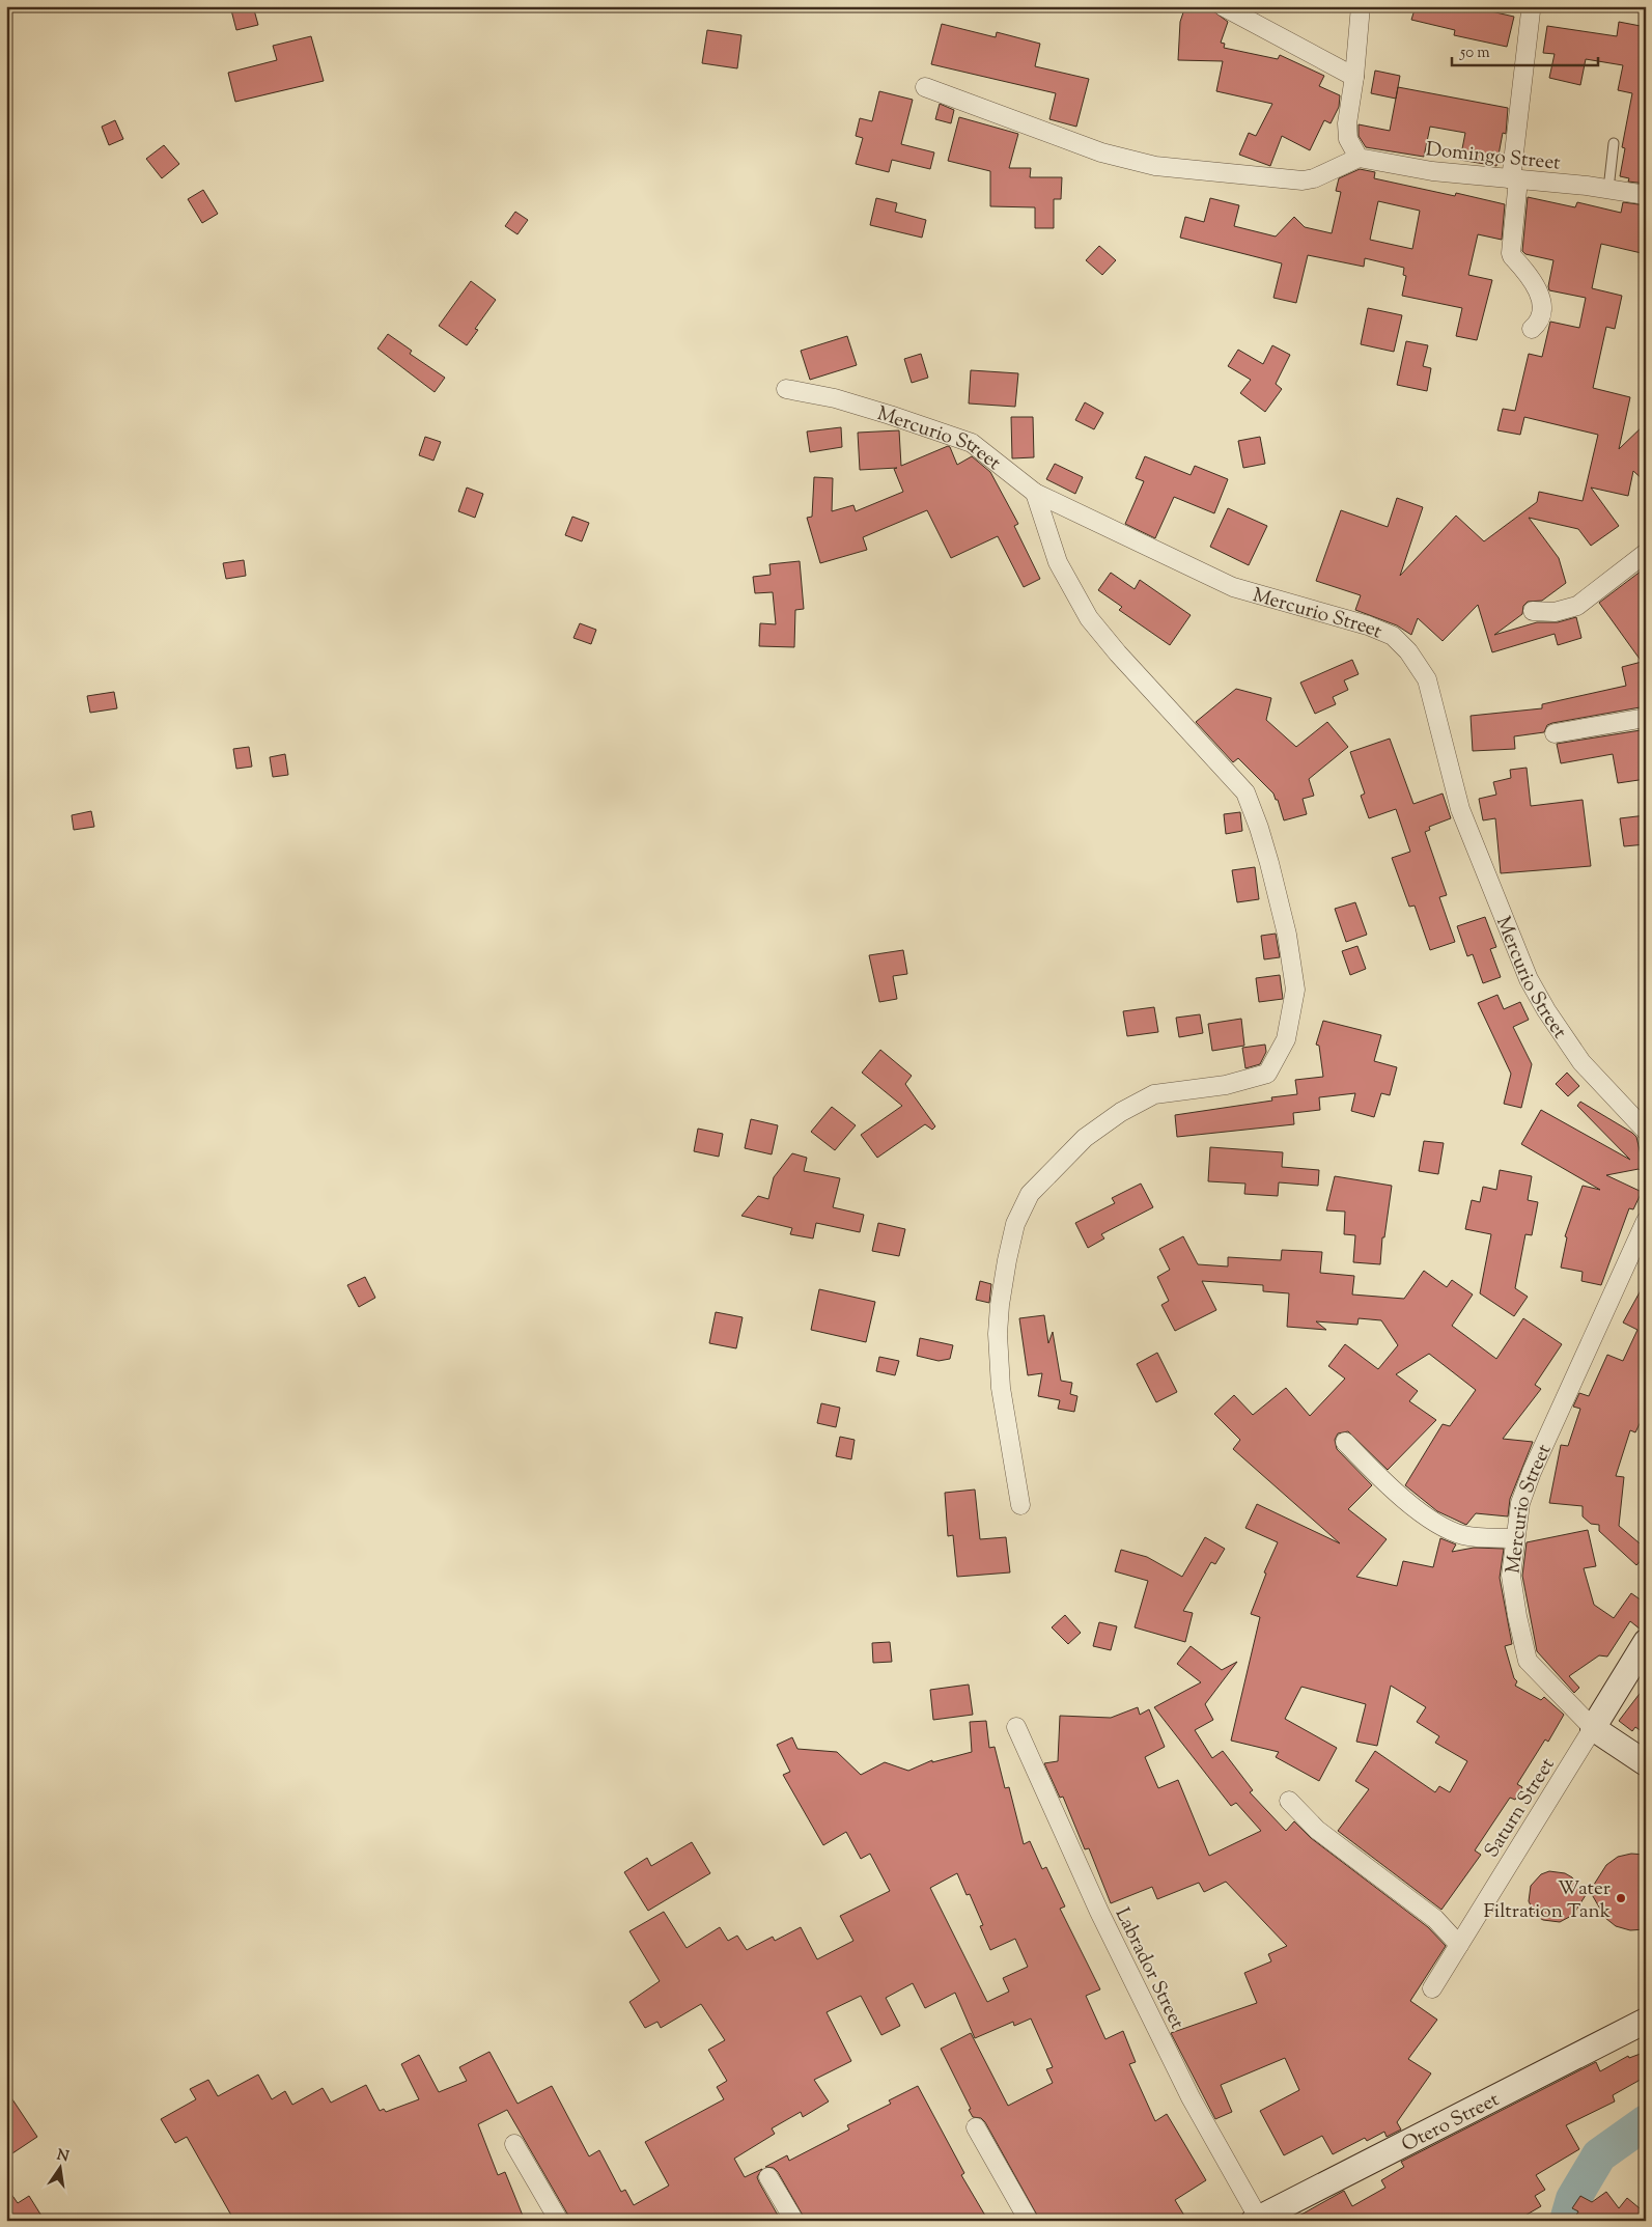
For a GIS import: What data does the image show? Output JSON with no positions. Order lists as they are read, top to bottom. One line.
{"streets":{"main road":["Mercurio Street","Otero Street"],"street":["Domingo Street","Saturn Street","Labrador Street"]},"crossings":[["Mercurio Street","Saturn Street"],["Labrador Street","Otero Street"]],"places":["Water Filtration Tank"],"scale_bar":"50 m","north":"top"}
